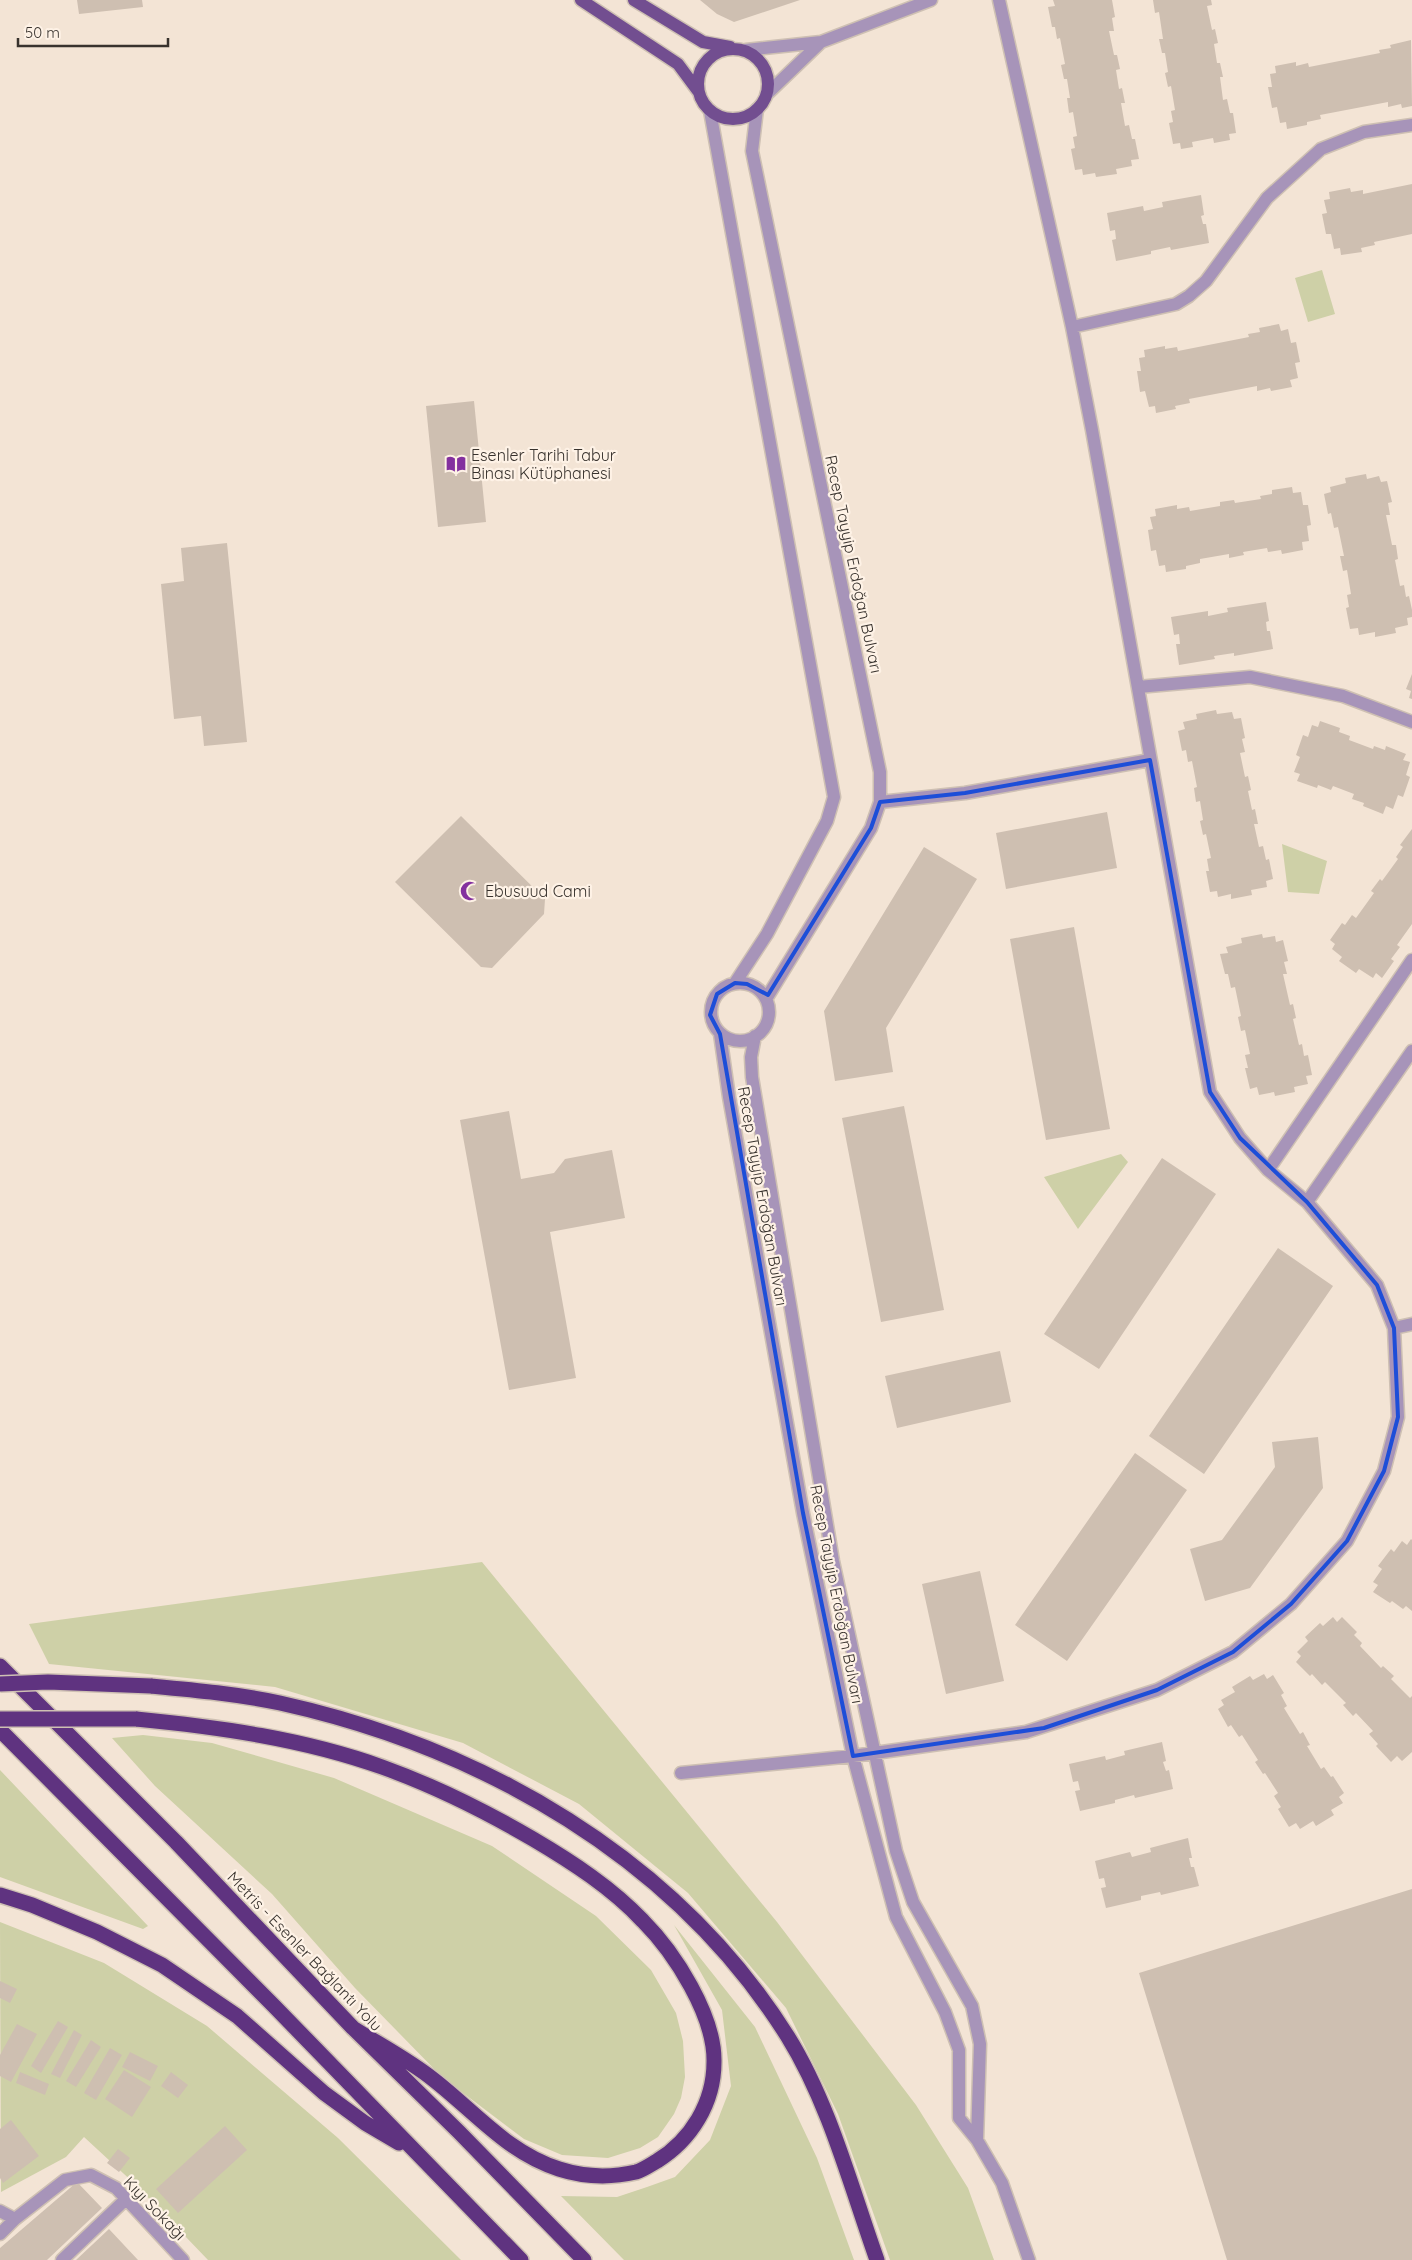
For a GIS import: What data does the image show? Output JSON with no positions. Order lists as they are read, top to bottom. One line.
{"streets":{"highway":["Metris - Esenler Bağlantı Yolu"],"street":["Recep Tayyip Erdoğan Bulvarı","Kıyı Sokağı"]},"places":{"library":["Esenler Tarihi Tabur Binası Kütüphanesi"],"mosque":["Ebusuud Cami"]},"scale_bar":"50 m"}
